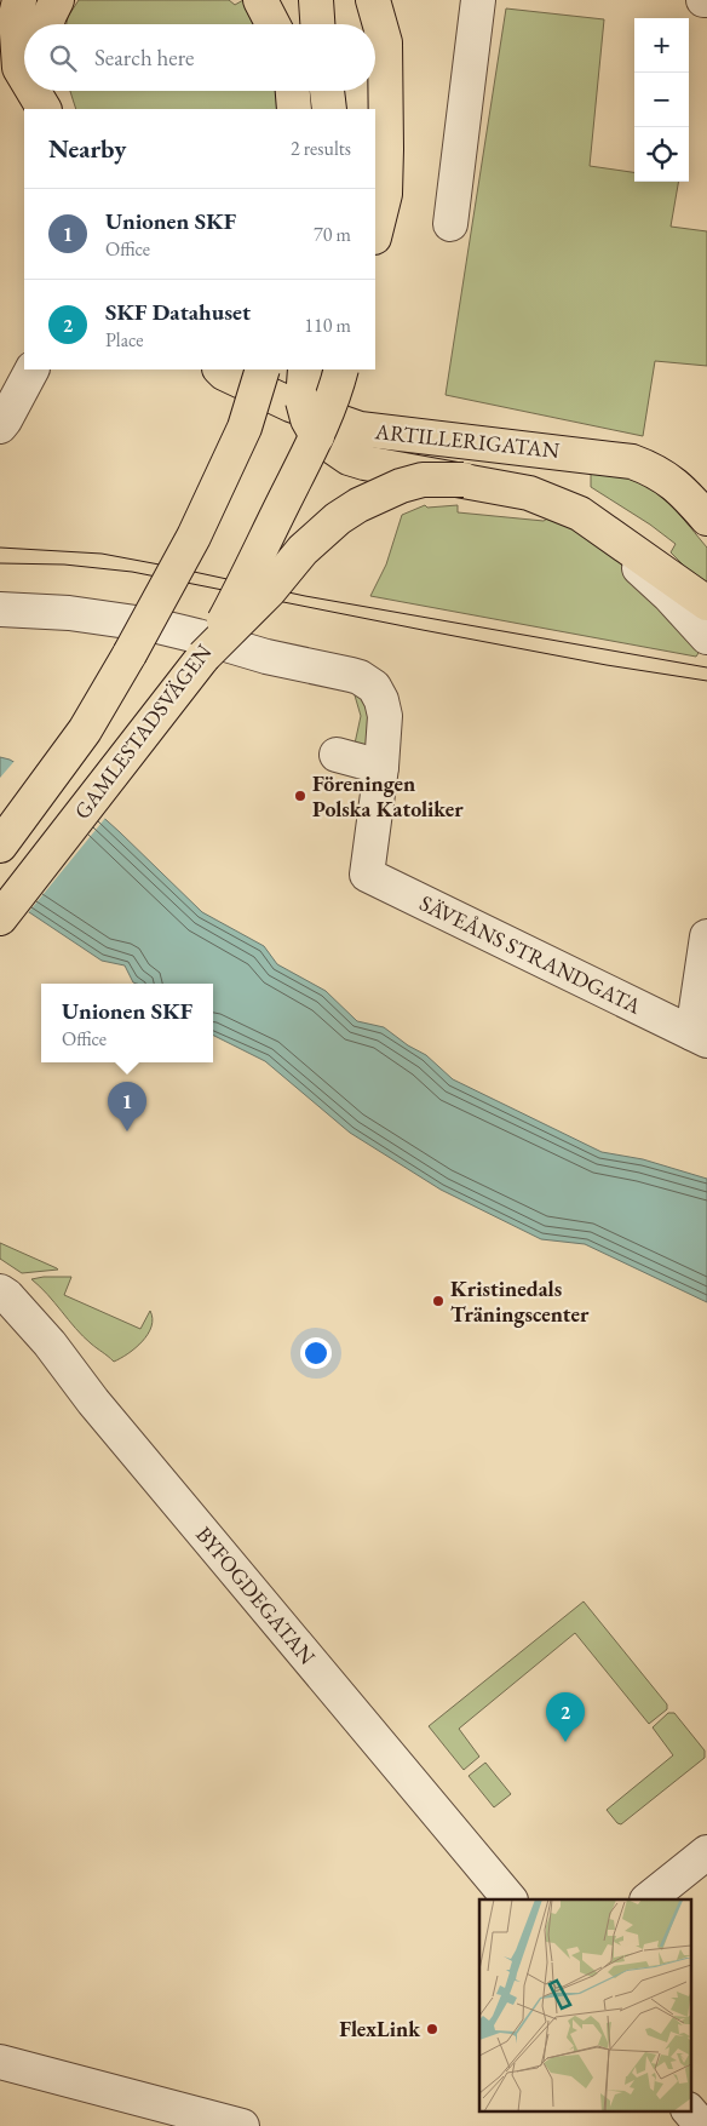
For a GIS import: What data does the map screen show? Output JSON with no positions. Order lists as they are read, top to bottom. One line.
{"streets":{"main road":["ARTILLERIGATAN","GAMLESTADSVÄGEN"],"street":["SÄVEÅNS STRANDGATA","BYFOGDEGATAN"]},"crossings":[["ARTILLERIGATAN","GAMLESTADSVÄGEN"]],"places":["Föreningen Polska Katoliker","Kristinedals Träningscenter","FlexLink"],"page":{"map_buttons":["+","−"],"search":"Search here","heading":["Nearby","2 results"],"list":[{"mark":"1","name":"Unionen SKF","note":"Office","value":"70 m"},{"mark":"2","name":"SKF Datahuset","note":"Place","value":"110 m"}],"popup":["Unionen SKF","Office"],"pins":["1","2"]}}
